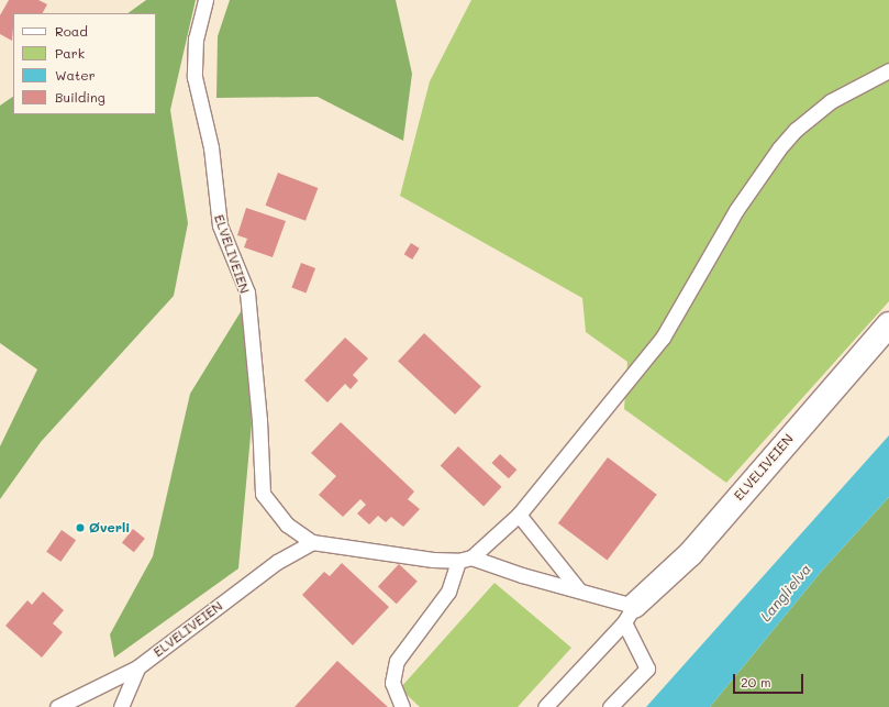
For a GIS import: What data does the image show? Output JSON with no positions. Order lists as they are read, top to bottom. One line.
{"streets":{"street":["ELVELIVEIEN"]},"water":["Langlielva"],"places":["Øverli"],"legend":["Road","Park","Water","Building"],"scale_bar":"20 m"}
